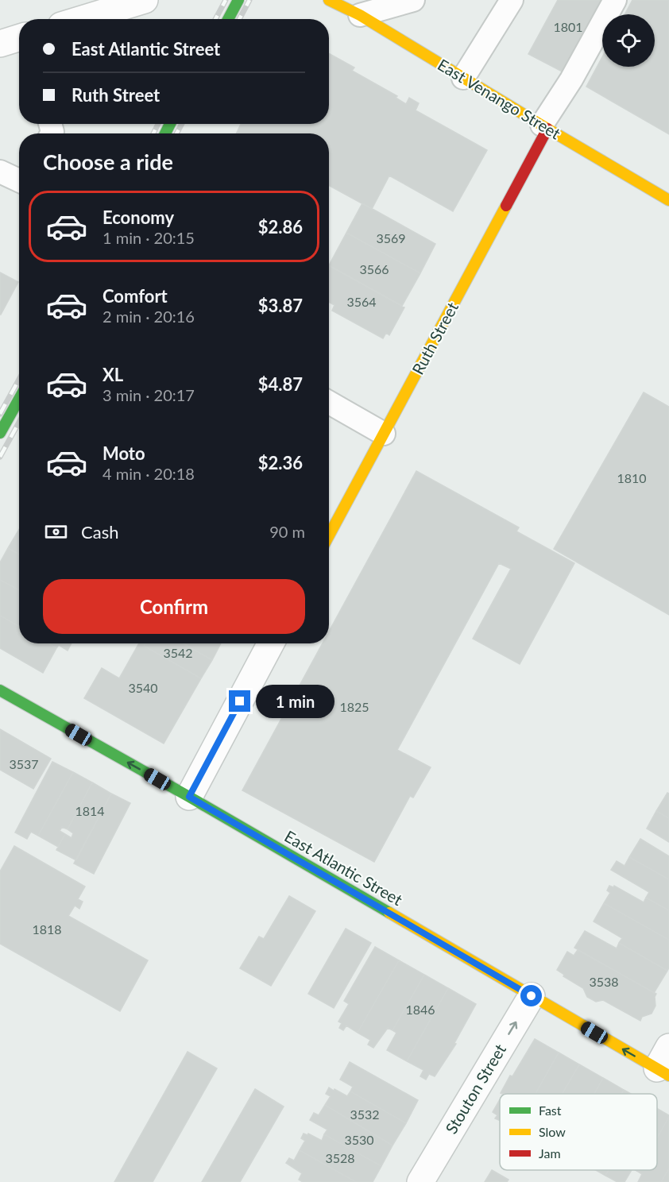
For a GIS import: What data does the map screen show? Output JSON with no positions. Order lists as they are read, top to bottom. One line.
{"streets":{"street":["East Venango Street","Ruth Street","East Atlantic Street","Stouton Street"]},"crossings":[["East Venango Street","Ruth Street"],["East Atlantic Street","Stouton Street"]],"one_way":["East Atlantic Street","Stouton Street"],"house_numbers":["1801","3569","3566","3564","1810","3542","3540","1825","3537","1814","1818","3538","1846","3532","3530","3528"],"legend":["Fast","Slow","Jam"],"page":{"banner":["East Atlantic Street","Ruth Street"],"heading":"Choose a ride","list":[{"name":"Economy","note":"1 min · 20:15","value":"$2.86"},{"name":"Comfort","note":"2 min · 20:16","value":"$3.87"},{"name":"XL","note":"3 min · 20:17","value":"$4.87"},{"name":"Moto","note":"4 min · 20:18","value":"$2.36"}],"pay":["Cash","90 m"],"buttons":"Confirm","bubble":"1 min"}}
